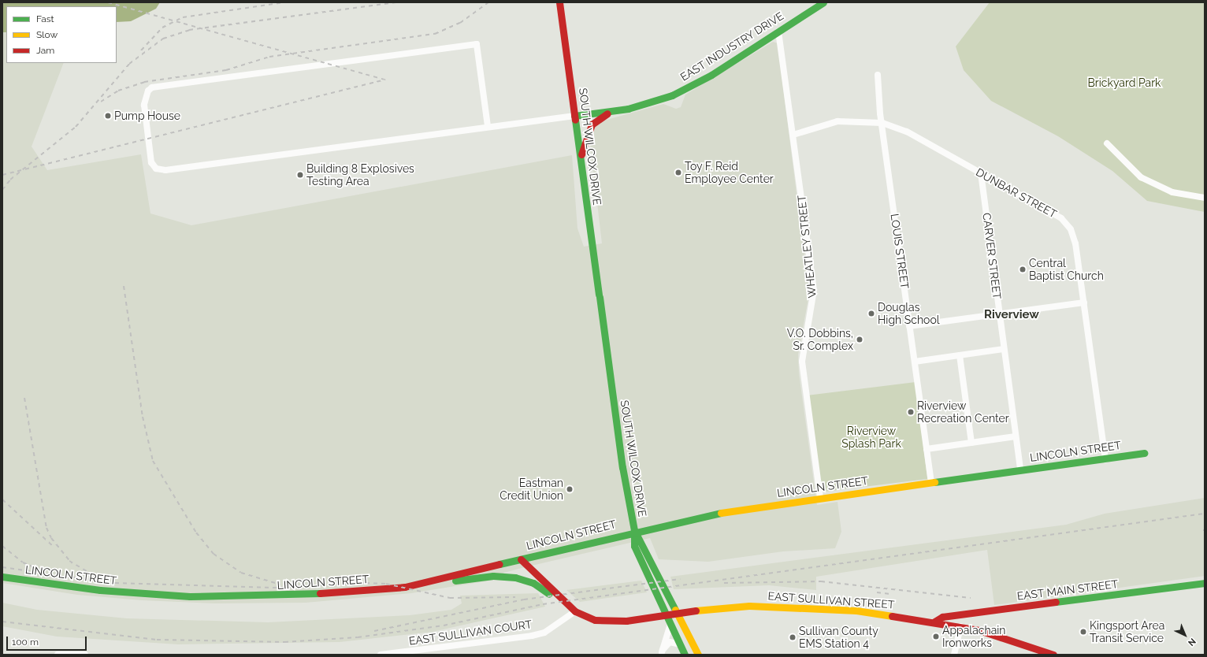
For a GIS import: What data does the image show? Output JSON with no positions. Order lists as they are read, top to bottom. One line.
{"streets":{"main road":["EAST INDUSTRY DRIVE","SOUTH WILCOX DRIVE","LINCOLN STREET","EAST MAIN STREET","EAST SULLIVAN STREET"],"street":["DUNBAR STREET","WHEATLEY STREET","LOUIS STREET","CARVER STREET","EAST SULLIVAN COURT"]},"crossings":[["EAST INDUSTRY DRIVE","SOUTH WILCOX DRIVE"],["EAST INDUSTRY DRIVE","WHEATLEY STREET"],["SOUTH WILCOX DRIVE","LINCOLN STREET"],["SOUTH WILCOX DRIVE","EAST SULLIVAN STREET"],["DUNBAR STREET","WHEATLEY STREET"],["DUNBAR STREET","LOUIS STREET"],["DUNBAR STREET","CARVER STREET"],["DUNBAR STREET","LINCOLN STREET"],["WHEATLEY STREET","LINCOLN STREET"],["LOUIS STREET","LINCOLN STREET"],["CARVER STREET","LINCOLN STREET"],["EAST MAIN STREET","EAST SULLIVAN STREET"]],"districts":["Riverview"],"parks":["Brickyard Park","Riverview Splash Park"],"places":["Pump House","Toy F. Reid Employee Center","Building 8 Explosives Testing Area","Central Baptist Church","Douglas High School","V.O. Dobbins, Sr. Complex","Riverview Recreation Center","Eastman Credit Union","Kingsport Area Transit Service","Appalachain Ironworks","Sullivan County EMS Station 4"],"legend":["Fast","Slow","Jam"],"scale_bar":"100 m","north":"bottom right"}
